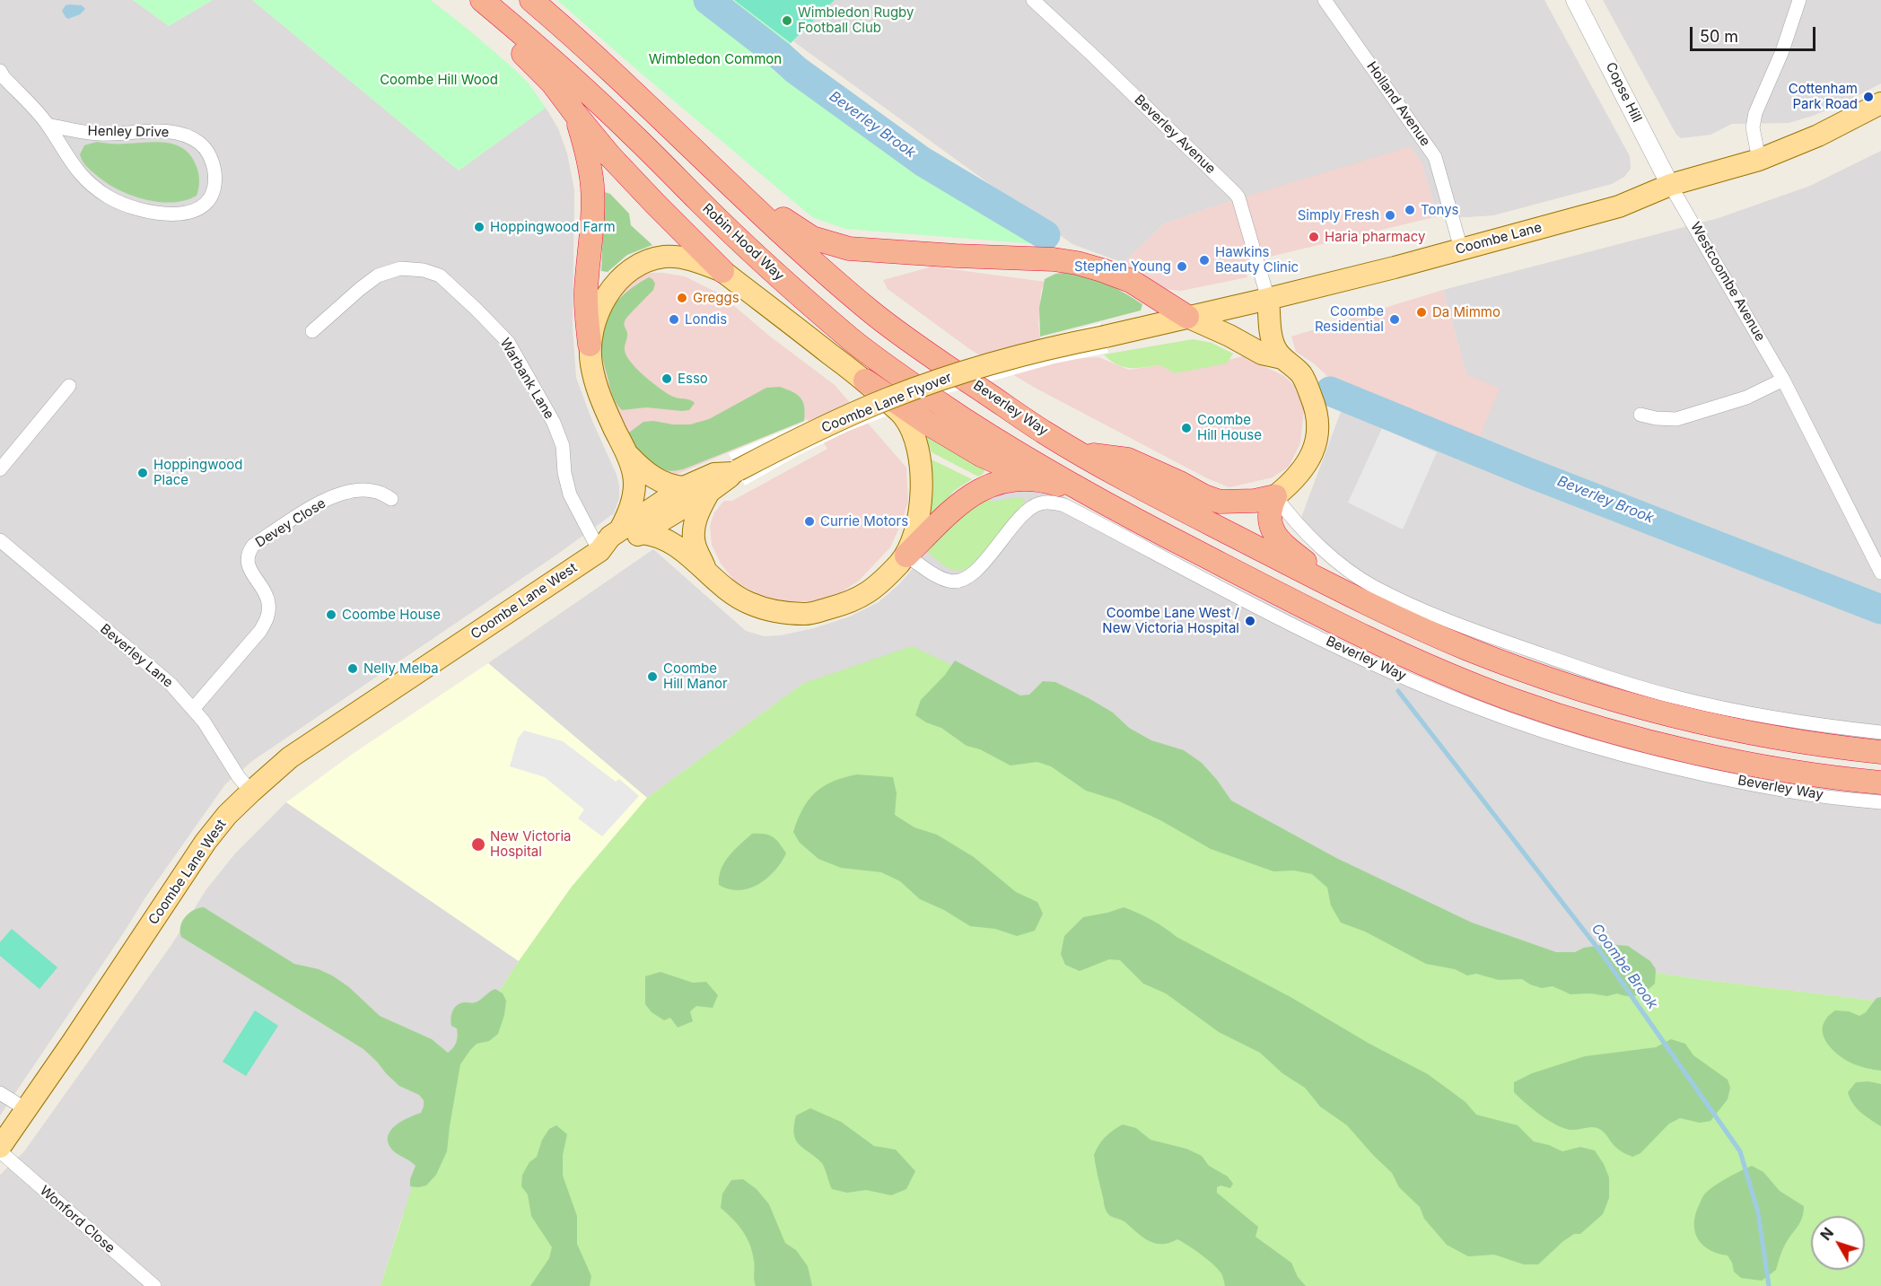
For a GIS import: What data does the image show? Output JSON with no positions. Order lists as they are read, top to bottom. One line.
{"streets":{"highway":["Robin Hood Way","Beverley Way"],"main road":["Coombe Lane","Coombe Lane Flyover","Coombe Lane West"],"street":["Copse Hill","Holland Avenue","Henley Drive","Beverley Avenue","Westcoombe Avenue","Warbank Lane","Devey Close","Beverley Lane","Wonford Close"]},"crossings":[["Copse Hill","Coombe Lane"],["Copse Hill","Westcoombe Avenue"],["Holland Avenue","Coombe Lane"],["Beverley Avenue","Coombe Lane"],["Coombe Lane","Westcoombe Avenue"],["Coombe Lane","Coombe Lane Flyover"],["Robin Hood Way","Beverley Way"],["Warbank Lane","Coombe Lane West"],["Coombe Lane Flyover","Coombe Lane West"],["Devey Close","Beverley Lane"],["Coombe Lane West","Beverley Lane"]],"water":["Beverley Brook","Coombe Brook"],"parks":["Wimbledon Common","Coombe Hill Wood"],"places":["Wimbledon Rugby Football Club","Cottenham Park Road","Tonys","Simply Fresh","Hoppingwood Farm","Haria pharmacy","Hawkins Beauty Clinic","Stephen Young","Greggs","Da Mimmo","Londis","Coombe Residential","Esso","Coombe Hill House","Hoppingwood Place","Currie Motors","Coombe House","Coombe Lane West / New Victoria Hospital","Nelly Melba","Coombe Hill Manor","New Victoria Hospital"],"scale_bar":"50 m","north":"top left"}
